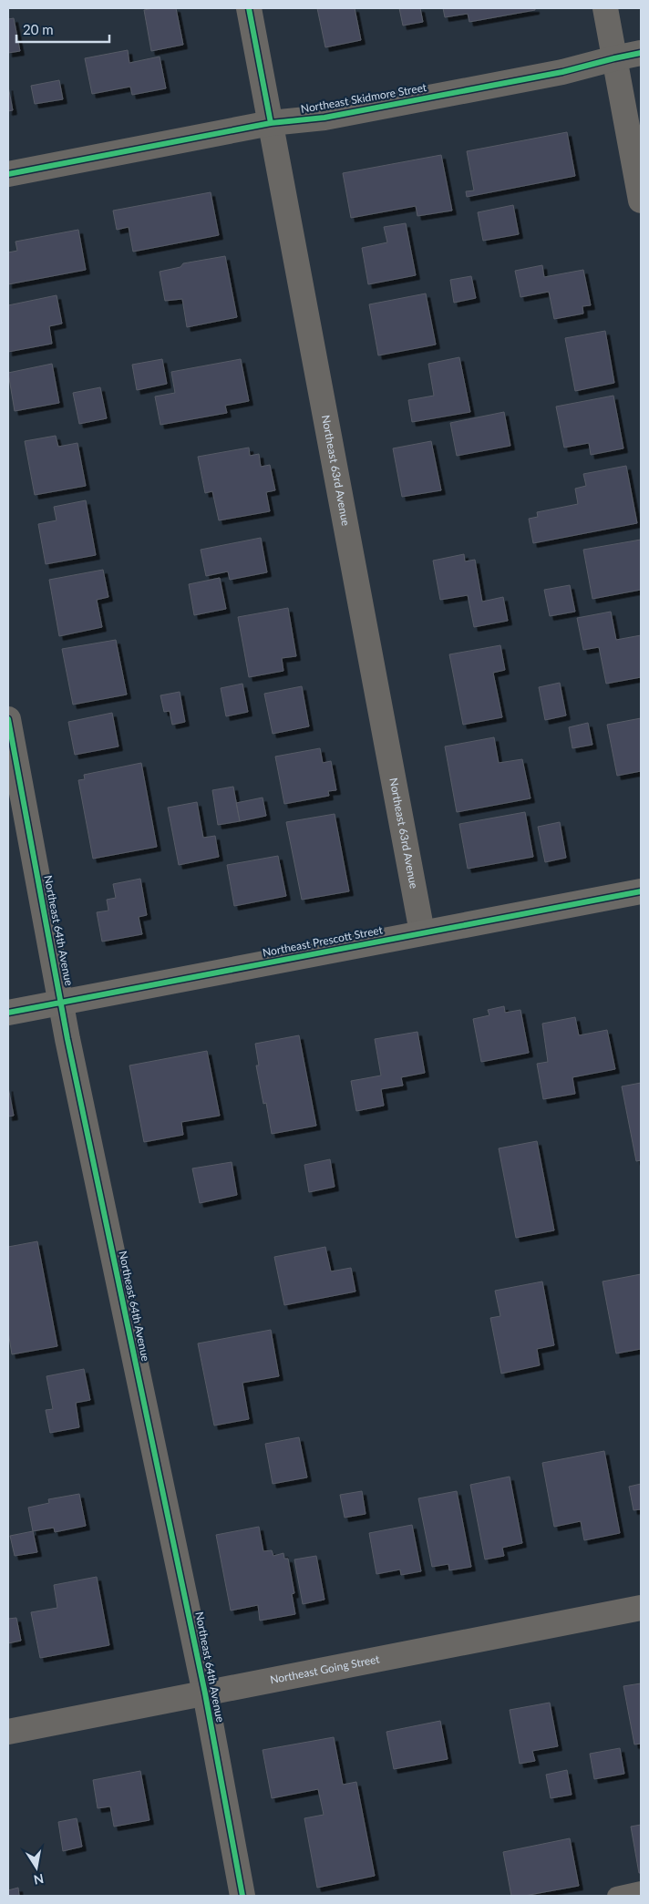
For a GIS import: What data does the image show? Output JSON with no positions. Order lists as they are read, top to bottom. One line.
{"streets":{"street":["Northeast Skidmore Street","Northeast 63rd Avenue","Northeast 64th Avenue","Northeast Prescott Street","Northeast Going Street"]},"crossings":[["Northeast Skidmore Street","Northeast 63rd Avenue"],["Northeast 63rd Avenue","Northeast Prescott Street"],["Northeast 64th Avenue","Northeast Prescott Street"],["Northeast 64th Avenue","Northeast Going Street"]],"scale_bar":"20 m","north":"bottom"}
